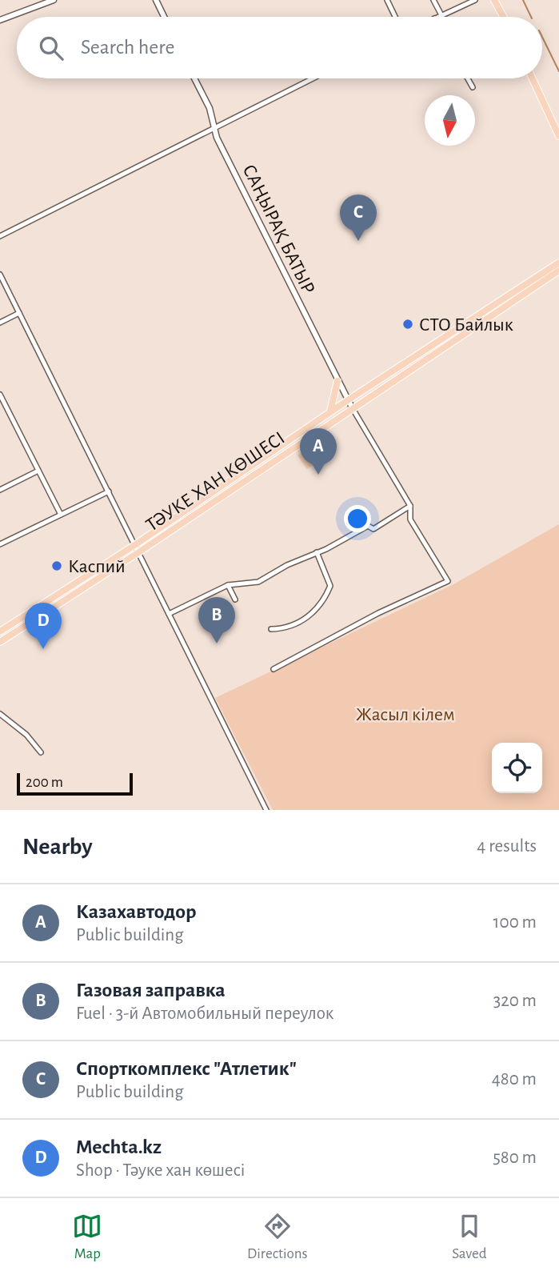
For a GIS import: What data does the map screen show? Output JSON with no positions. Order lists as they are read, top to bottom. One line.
{"streets":{"main road":["ТӘУКЕ ХАН КӨШЕСІ"],"street":["САҢЫРАҚ БАТЫР"]},"crossings":[["САҢЫРАҚ БАТЫР","ТӘУКЕ ХАН КӨШЕСІ"]],"parks":["Жасыл кілем"],"places":["СТО Байлык","Каспий"],"scale_bar":"200 m","north":"bottom","page":{"search":"Search here","pins":["C","A","B","D"],"scale":"200 m","heading":["Nearby","4 results"],"list":[{"mark":"A","name":"Казахавтодор","note":"Public building","value":"100 m"},{"mark":"B","name":"Газовая заправка","note":"Fuel · 3-й Автомобильный переулок","value":"320 m"},{"mark":"C","name":"Спорткомплекс \"Атлетик\"","note":"Public building","value":"480 m"},{"mark":"D","name":"Mechta.kz","note":"Shop · Тәуке хан көшесі","value":"580 m"}],"nav":["Map","Directions","Saved"]}}
